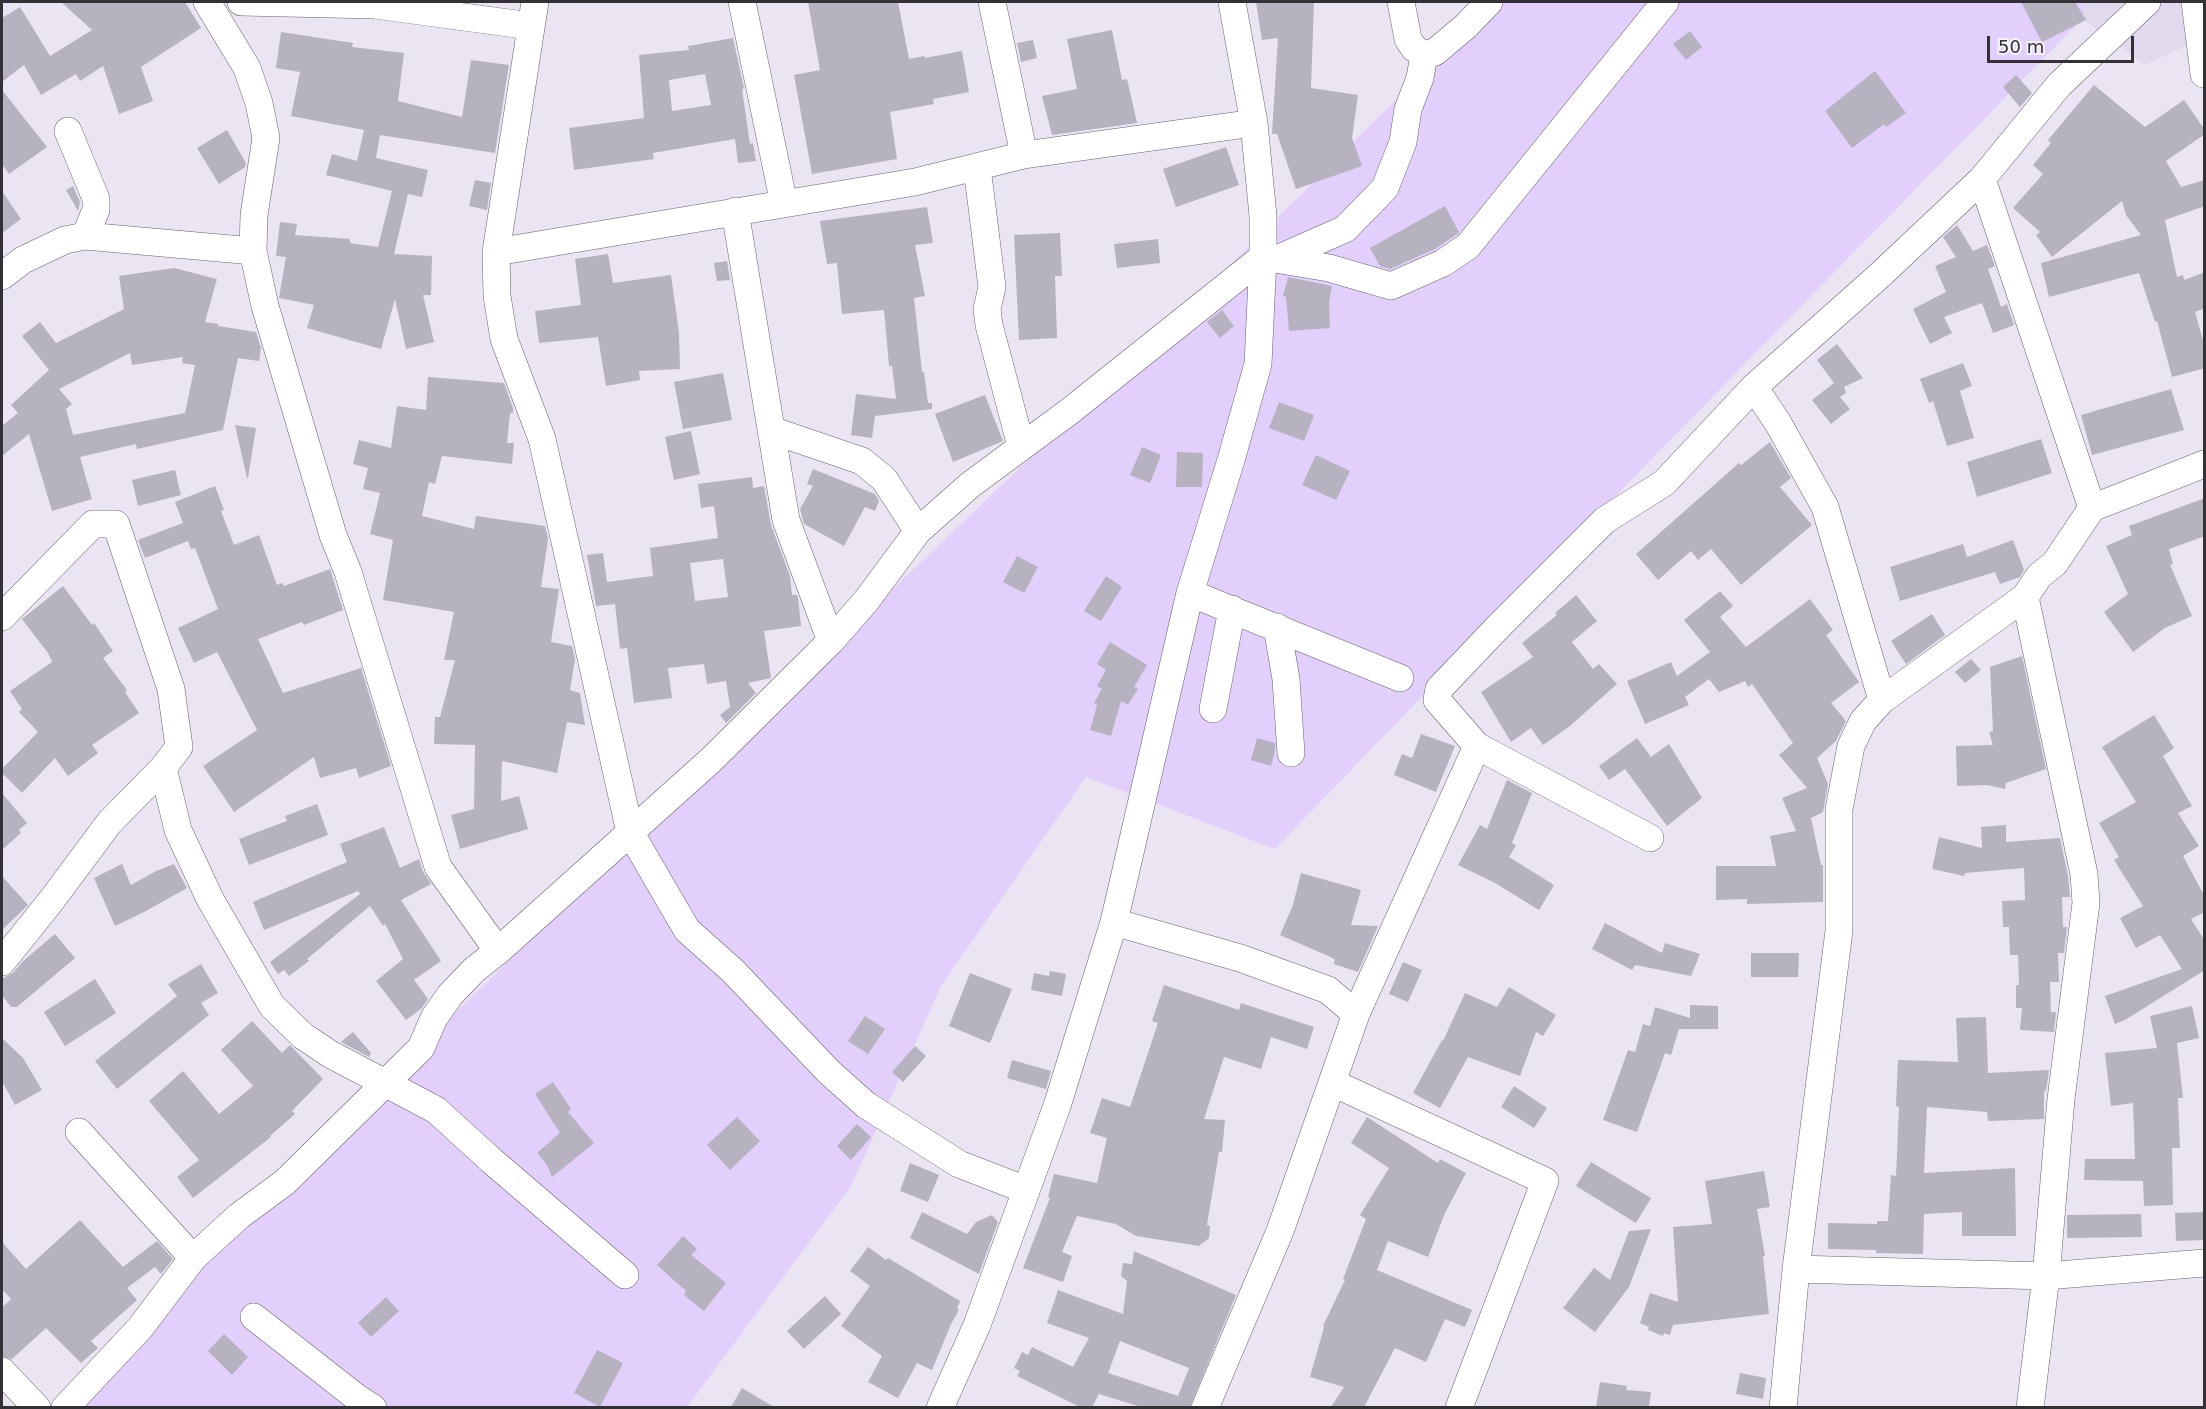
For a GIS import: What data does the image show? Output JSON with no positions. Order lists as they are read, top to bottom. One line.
{"scale_bar":"50 m"}
